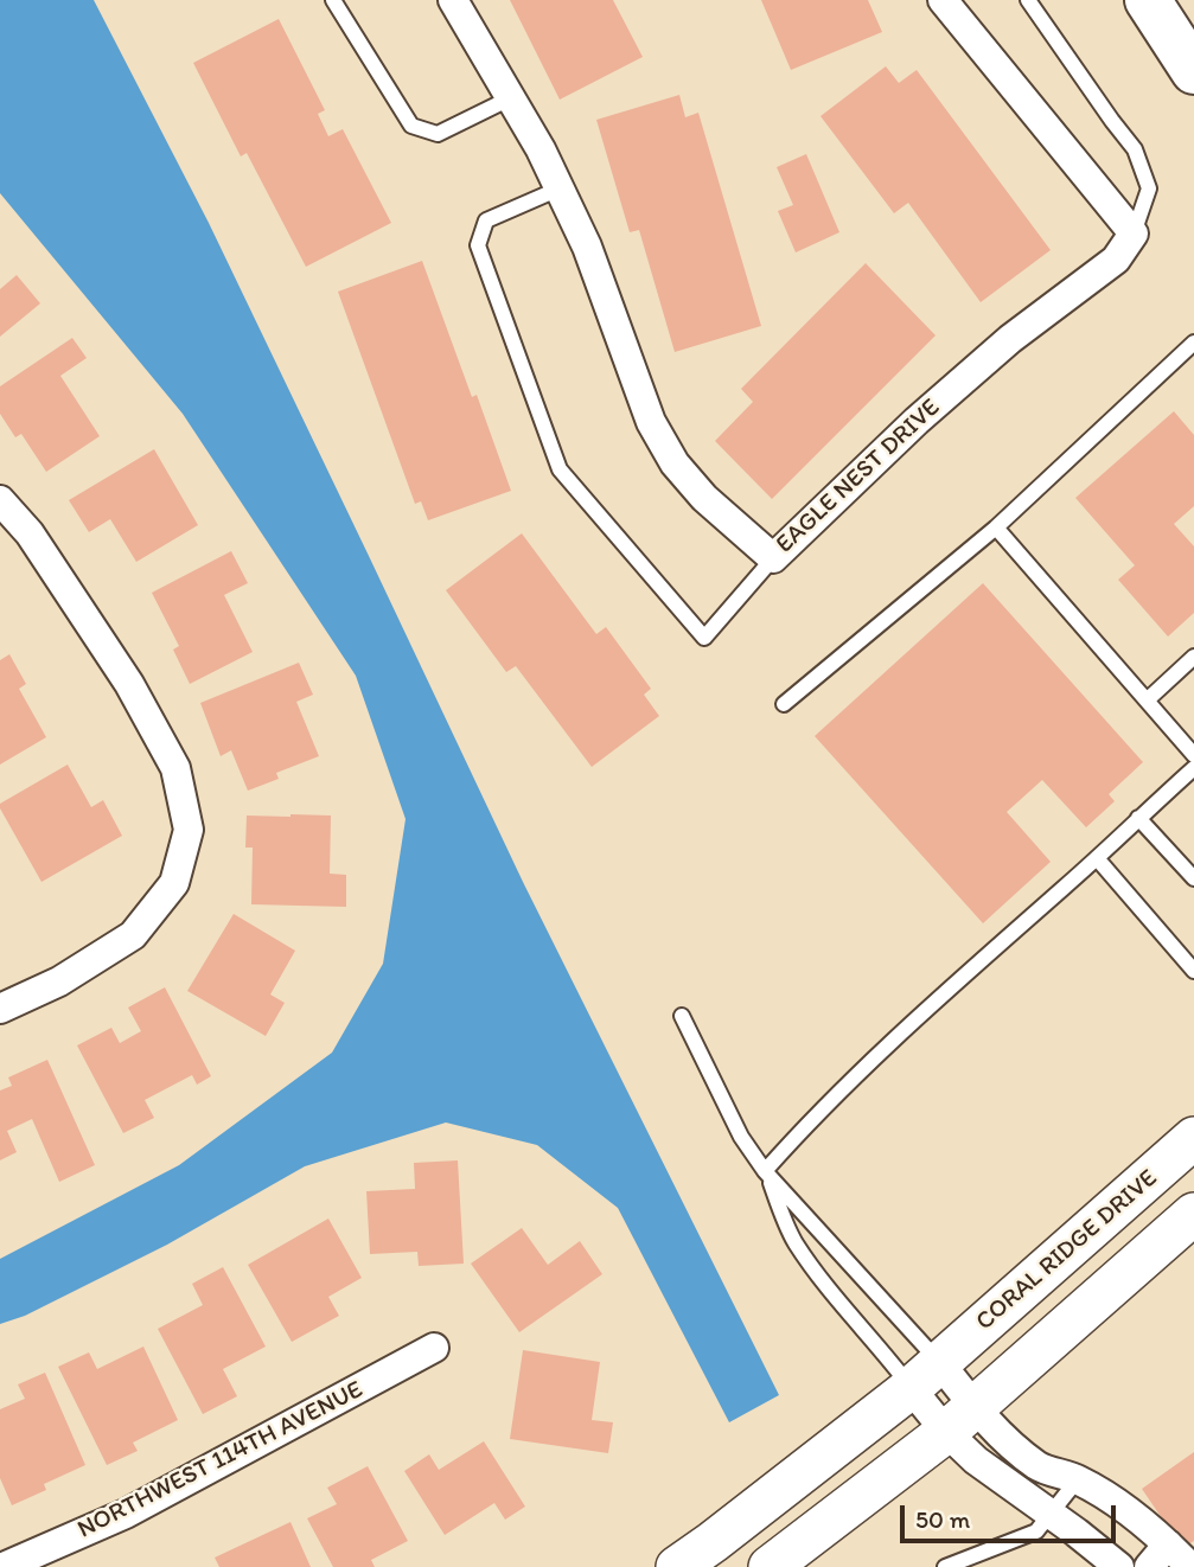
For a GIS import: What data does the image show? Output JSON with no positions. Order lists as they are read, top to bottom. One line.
{"streets":{"main road":["CORAL RIDGE DRIVE"],"street":["EAGLE NEST DRIVE","NORTHWEST 114TH AVENUE"]},"scale_bar":"50 m"}
